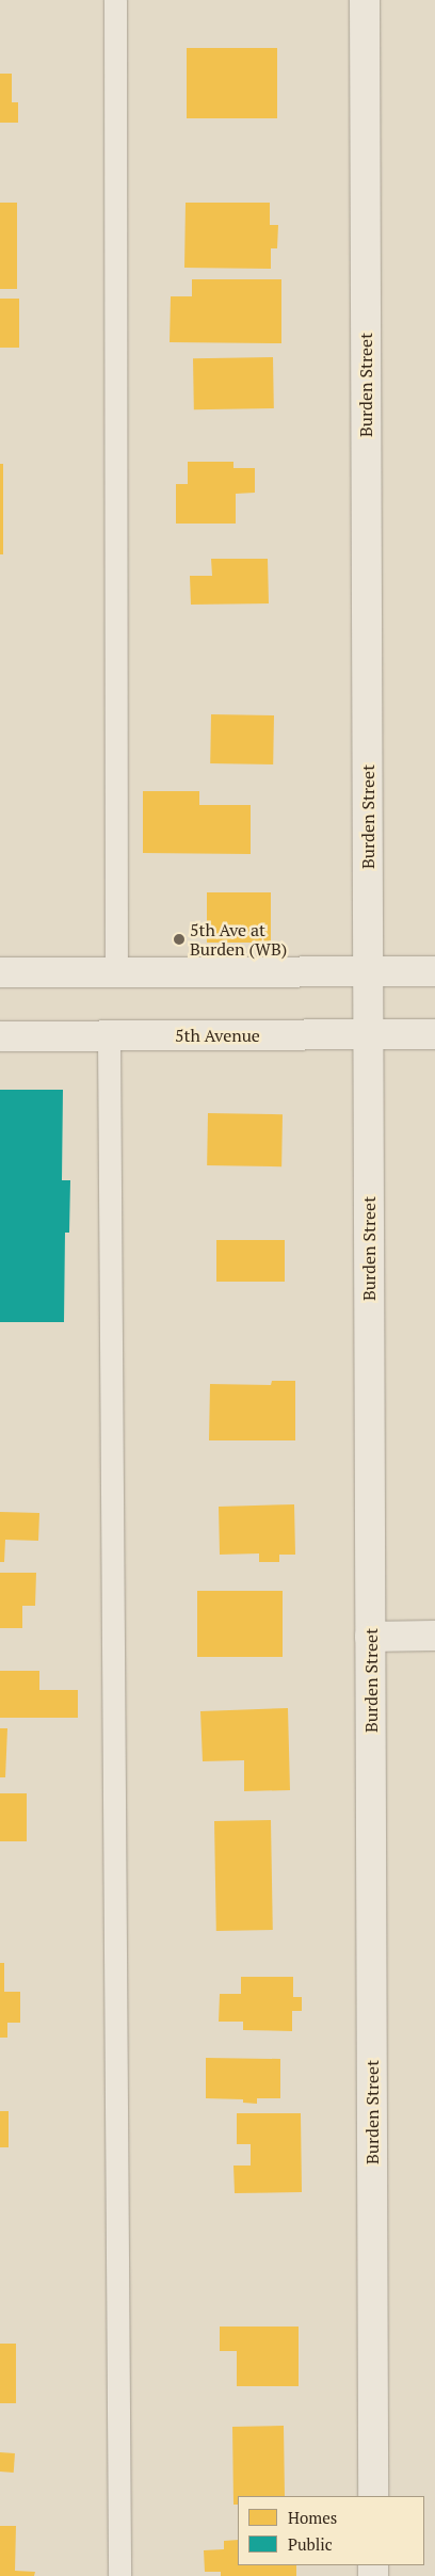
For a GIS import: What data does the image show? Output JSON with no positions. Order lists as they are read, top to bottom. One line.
{"streets":{"street":["Burden Street","5th Avenue"]},"crossings":[["Burden Street","5th Avenue"]],"places":["5th Ave at Burden (WB)"],"legend":["Homes","Public"]}
